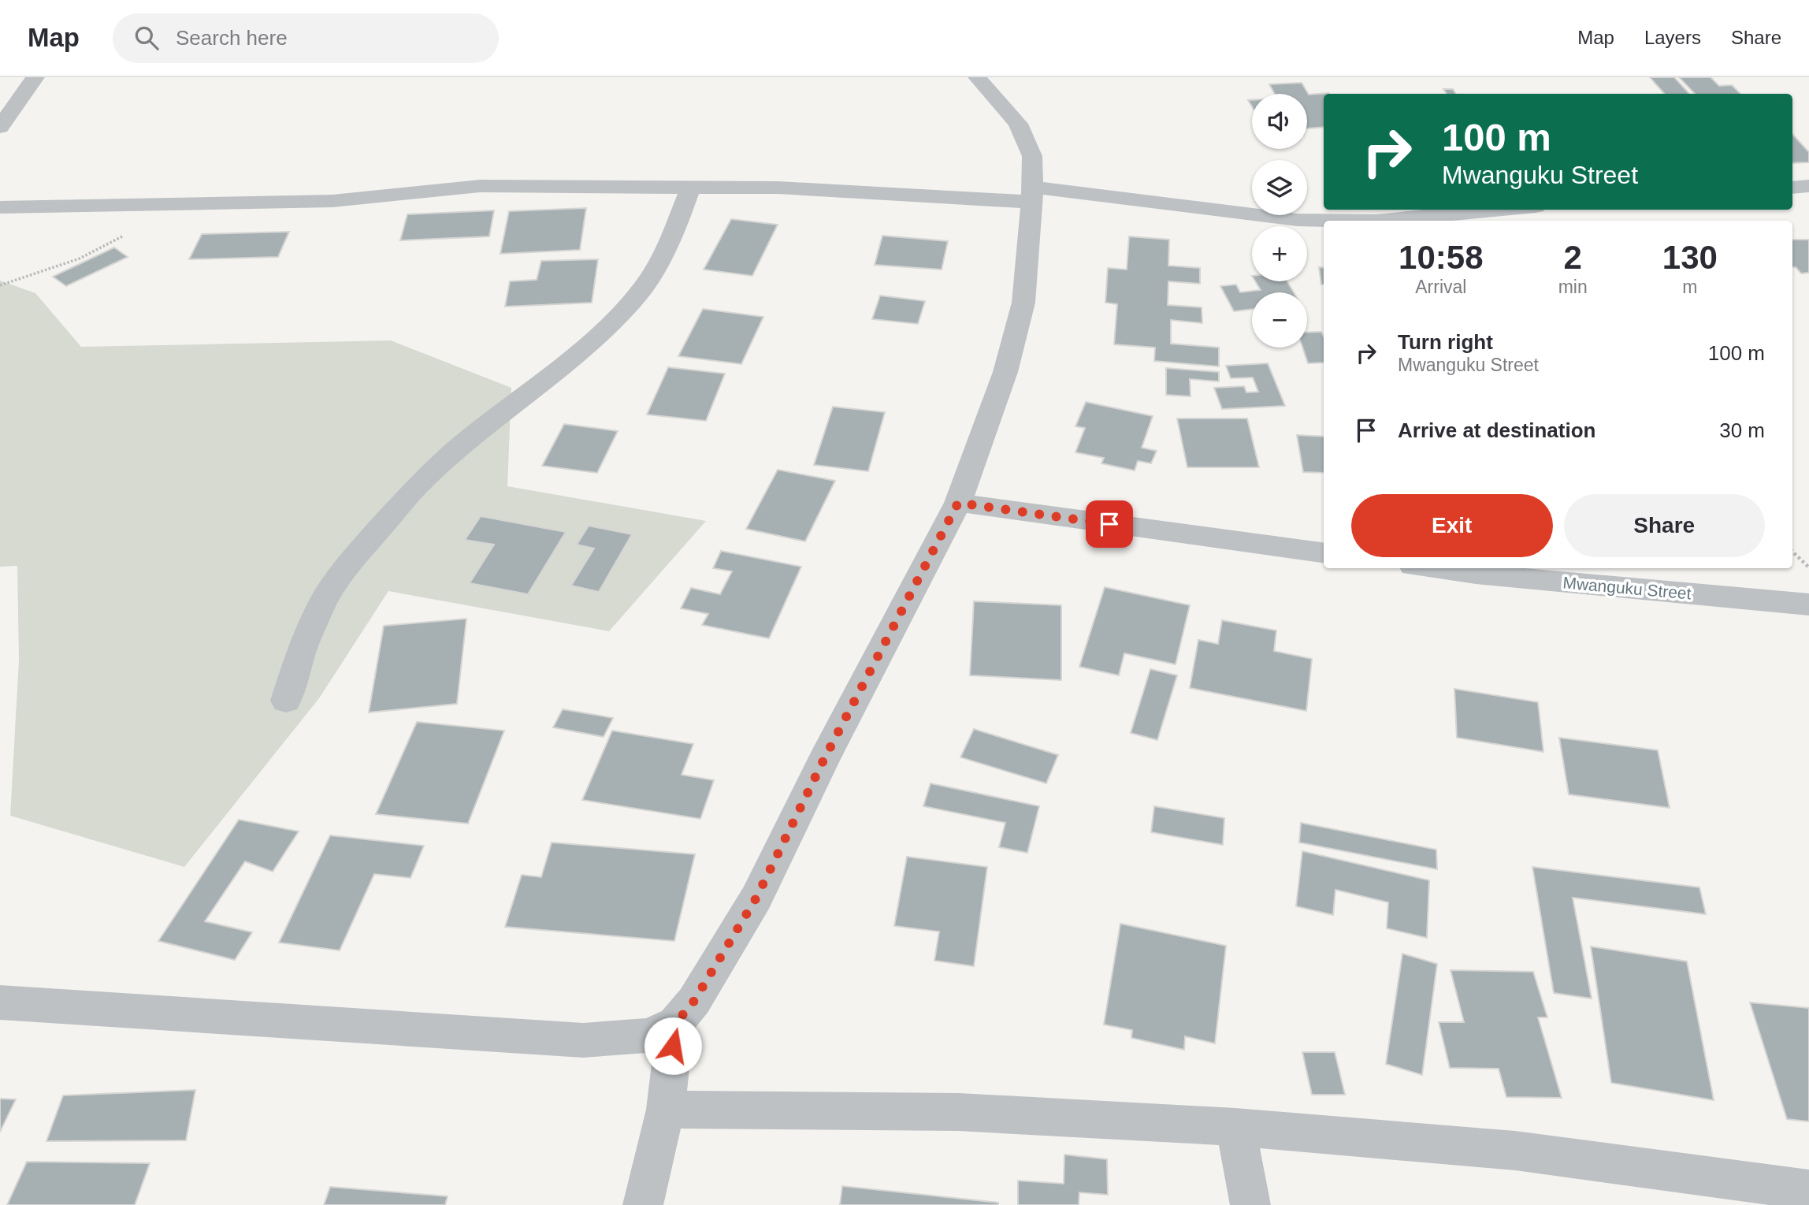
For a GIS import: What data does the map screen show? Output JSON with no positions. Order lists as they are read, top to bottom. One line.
{"streets":{"street":["Mwanguku Street"]},"page":{"header":"Map","search":"Search here","nav":["Map","Layers","Share"],"map_buttons":["+","−"],"turn":["100 m","Mwanguku Street"],"eta":["10:58","Arrival","2","min","130","m"],"list":[{"name":"Turn right","note":"Mwanguku Street","value":"100 m"},{"name":"Arrive at destination","value":"30 m"}],"buttons":["Exit","Share"]}}
